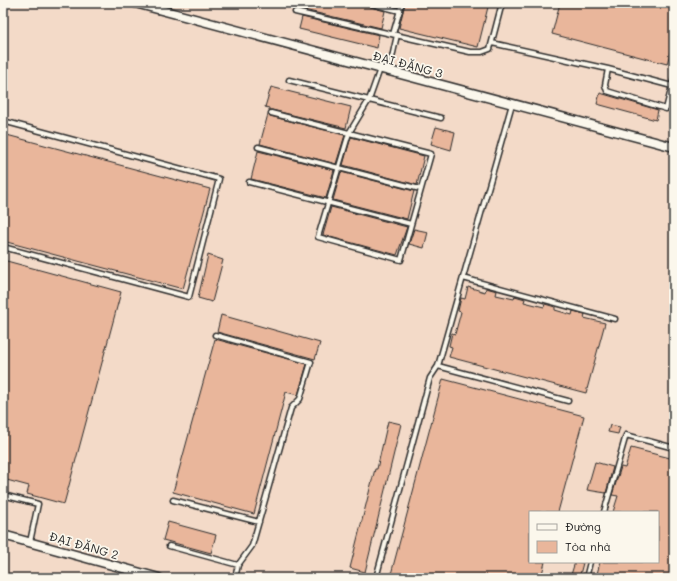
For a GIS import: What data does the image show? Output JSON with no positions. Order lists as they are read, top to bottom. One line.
{"streets":{"street":["ĐẠI ĐĂNG 3","ĐẠI ĐĂNG 2"]},"legend":["Đường","Tòa nhà"]}
